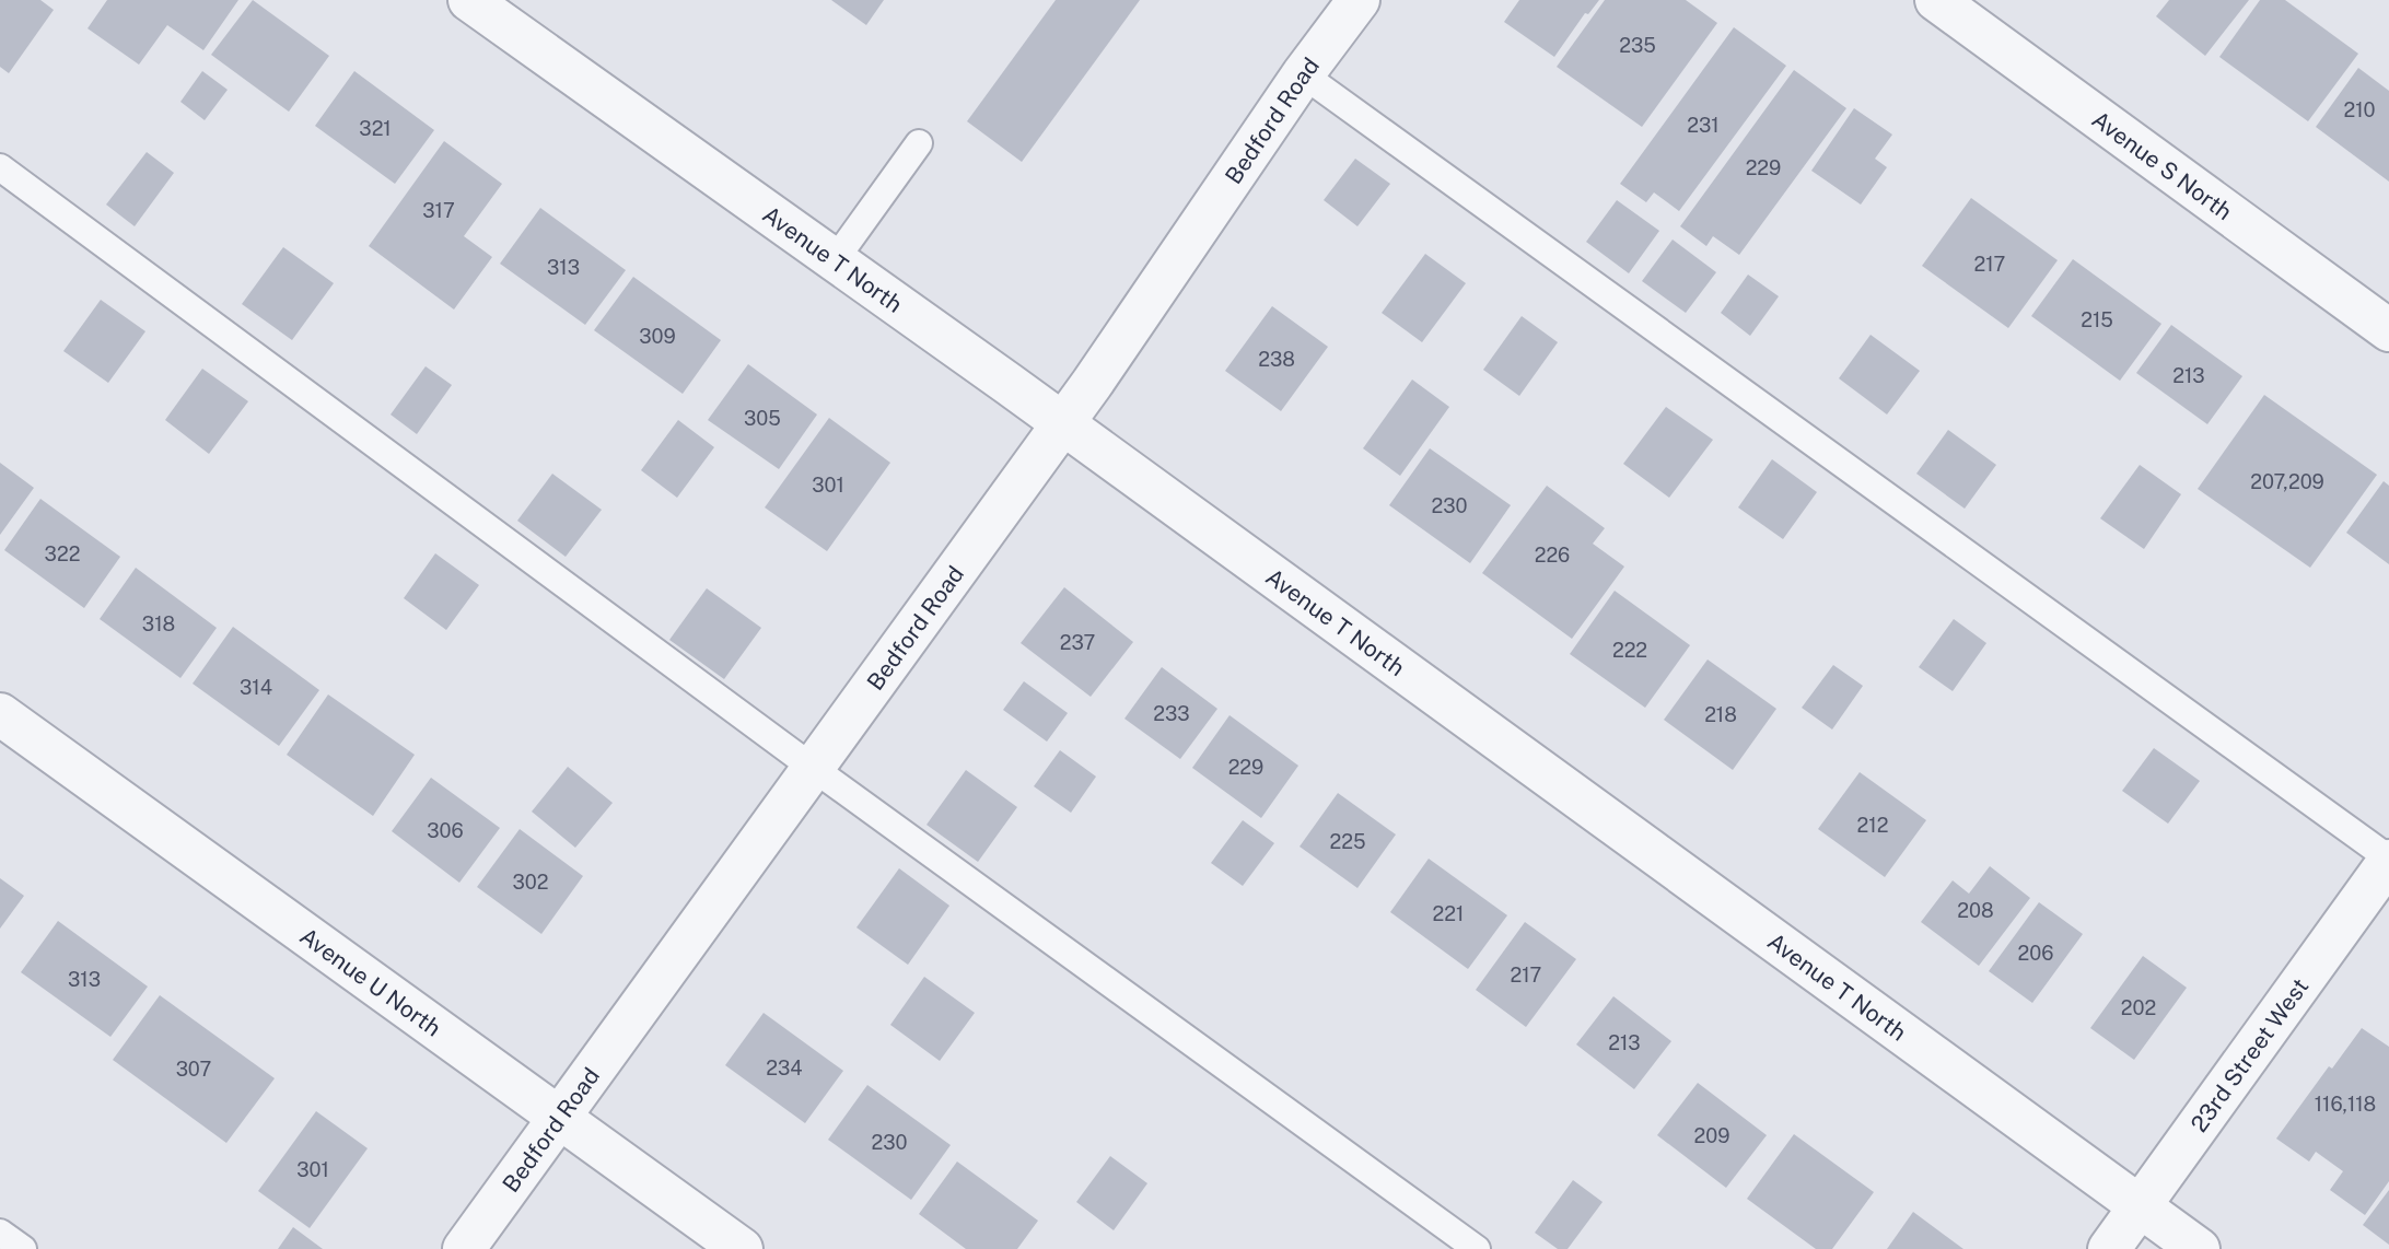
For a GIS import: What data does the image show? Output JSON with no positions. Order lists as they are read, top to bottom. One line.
{"streets":{"street":["Bedford Road","Avenue S North","Avenue T North","Avenue U North","23rd Street West"]},"crossings":[["Bedford Road","Avenue T North"],["Bedford Road","Avenue U North"],["Avenue T North","23rd Street West"]],"house_numbers":["235","210","231","321","229","317","217","313","215","309","238","213","305","207,209","301","230","322","226","318","237","222","314","233","218","229","212","306","225","302","208","221","206","217","313","202","213","234","307","116,118","209","230","301"]}
